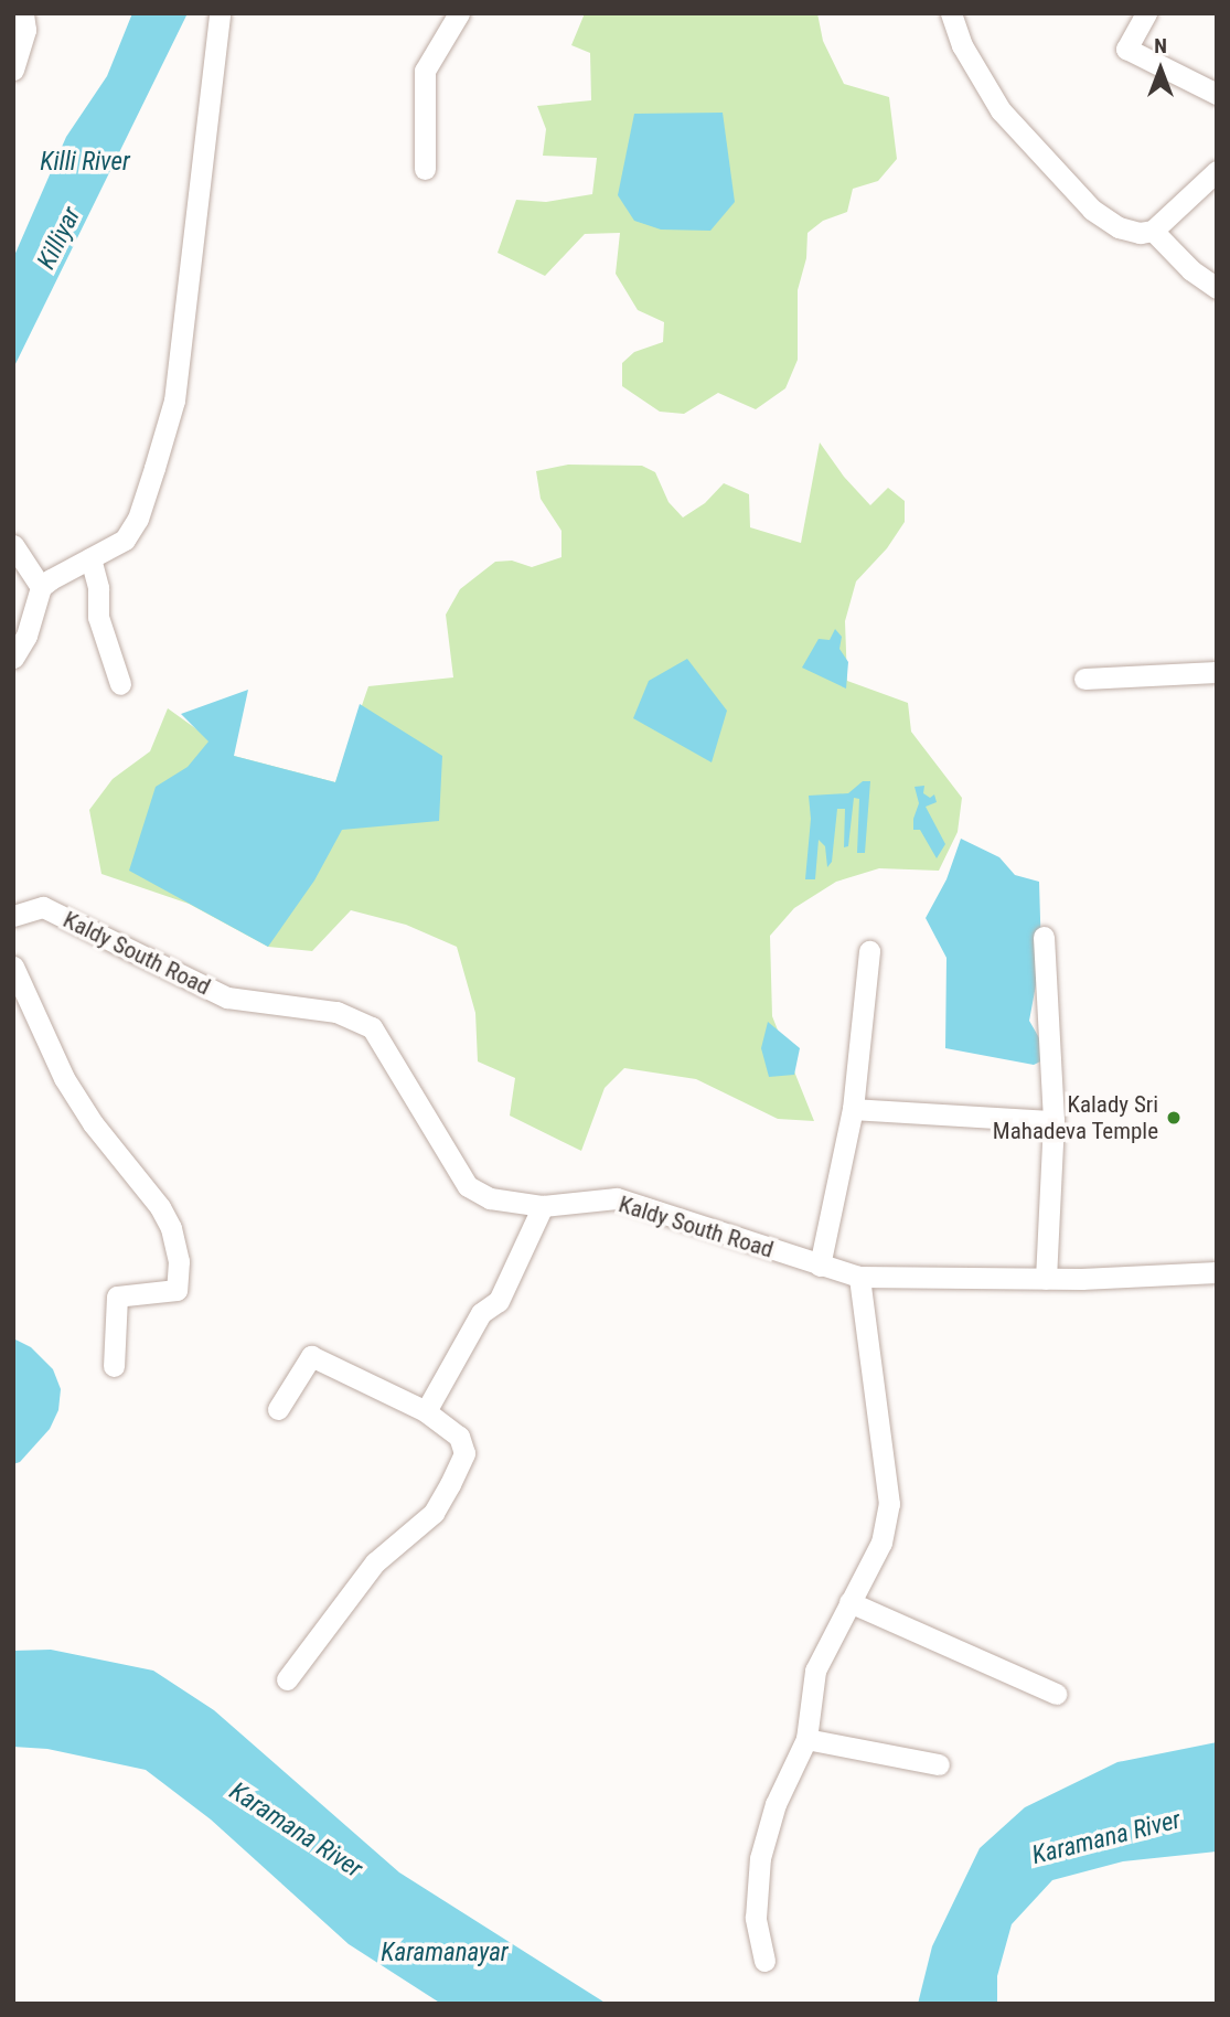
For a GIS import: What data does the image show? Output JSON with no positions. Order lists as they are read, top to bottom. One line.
{"streets":{"street":["Kaldy South Road"]},"water":["Killi River","Killiyar","Karamana River","Karamanayar"],"places":["Kalady Sri Mahadeva Temple"],"north":"top"}
